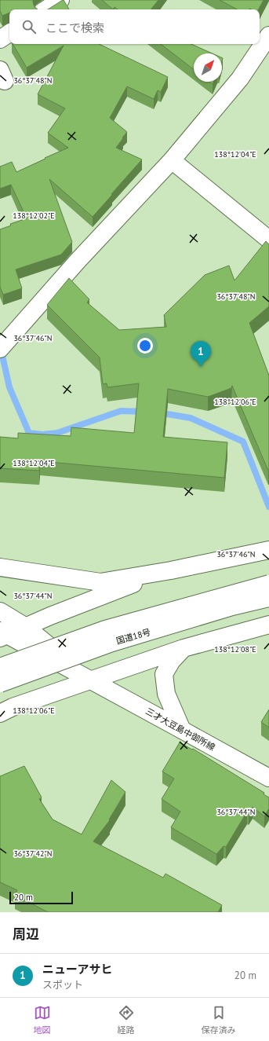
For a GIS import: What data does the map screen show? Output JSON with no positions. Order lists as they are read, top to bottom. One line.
{"streets":{"main road":["国道18号","三才大豆島中御所線"]},"scale_bar":"20 m","north":"top right","page":{"search":"ここで検索","pins":"1","scale":"20 m","heading":"周辺","list":[{"mark":"1","name":"ニューアサヒ","note":"スポット","value":"20 m"}],"nav":["地図","経路","保存済み"]},"coordinates":["36°37'48\"N","138°12'04\"E","138°12'02\"E","36°37'46\"N","138°12'06\"E","36°37'44\"N","138°12'08\"E","36°37'42\"N"]}
